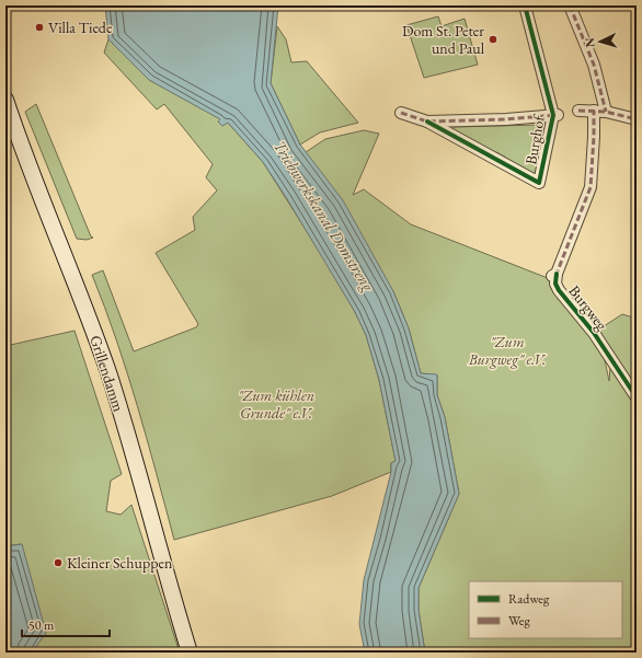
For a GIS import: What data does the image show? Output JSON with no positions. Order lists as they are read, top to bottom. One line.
{"streets":{"main road":["Grillendamm"],"street":["Burghof","Burgweg"]},"water":["Triebwerkskanal Domstreng"],"parks":["\"Zum Burgweg\" e.V.","\"Zum kühlen Grunde\" e.V."],"places":["Villa Tiede","Dom St. Peter und Paul","Kleiner Schuppen"],"legend":["Radweg","Weg"],"scale_bar":"50 m","north":"left"}
